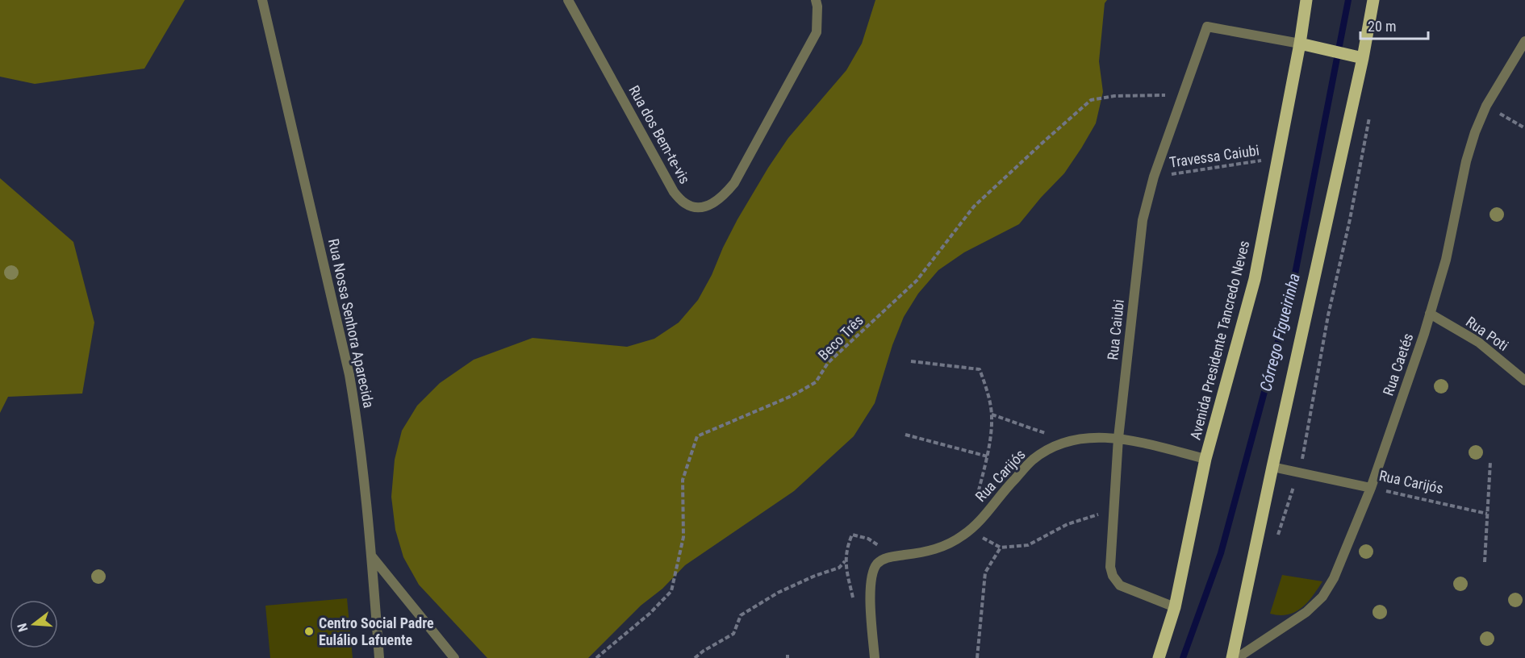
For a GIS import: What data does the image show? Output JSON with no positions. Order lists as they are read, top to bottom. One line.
{"streets":{"main road":["Avenida Presidente Tancredo Neves"],"street":["Rua dos Bem-te-vis","Rua Nossa Senhora Aparecida","Rua Caiubi","Rua Poti","Rua Caetés","Rua Carijós"],"path":["Travessa Caiubi","Beco Três"]},"crossings":[["Travessa Caiubi","Rua Caiubi"],["Travessa Caiubi","Avenida Presidente Tancredo Neves"],["Rua Caiubi","Beco Três"],["Rua Caiubi","Avenida Presidente Tancredo Neves"],["Rua Caiubi","Rua Carijós"],["Rua Poti","Rua Caetés"],["Avenida Presidente Tancredo Neves","Rua Carijós"],["Rua Caetés","Rua Carijós"]],"water":["Córrego Figueirinha"],"places":["Centro Social Padre Eulálio Lafuente"],"scale_bar":"20 m","north":"left"}
